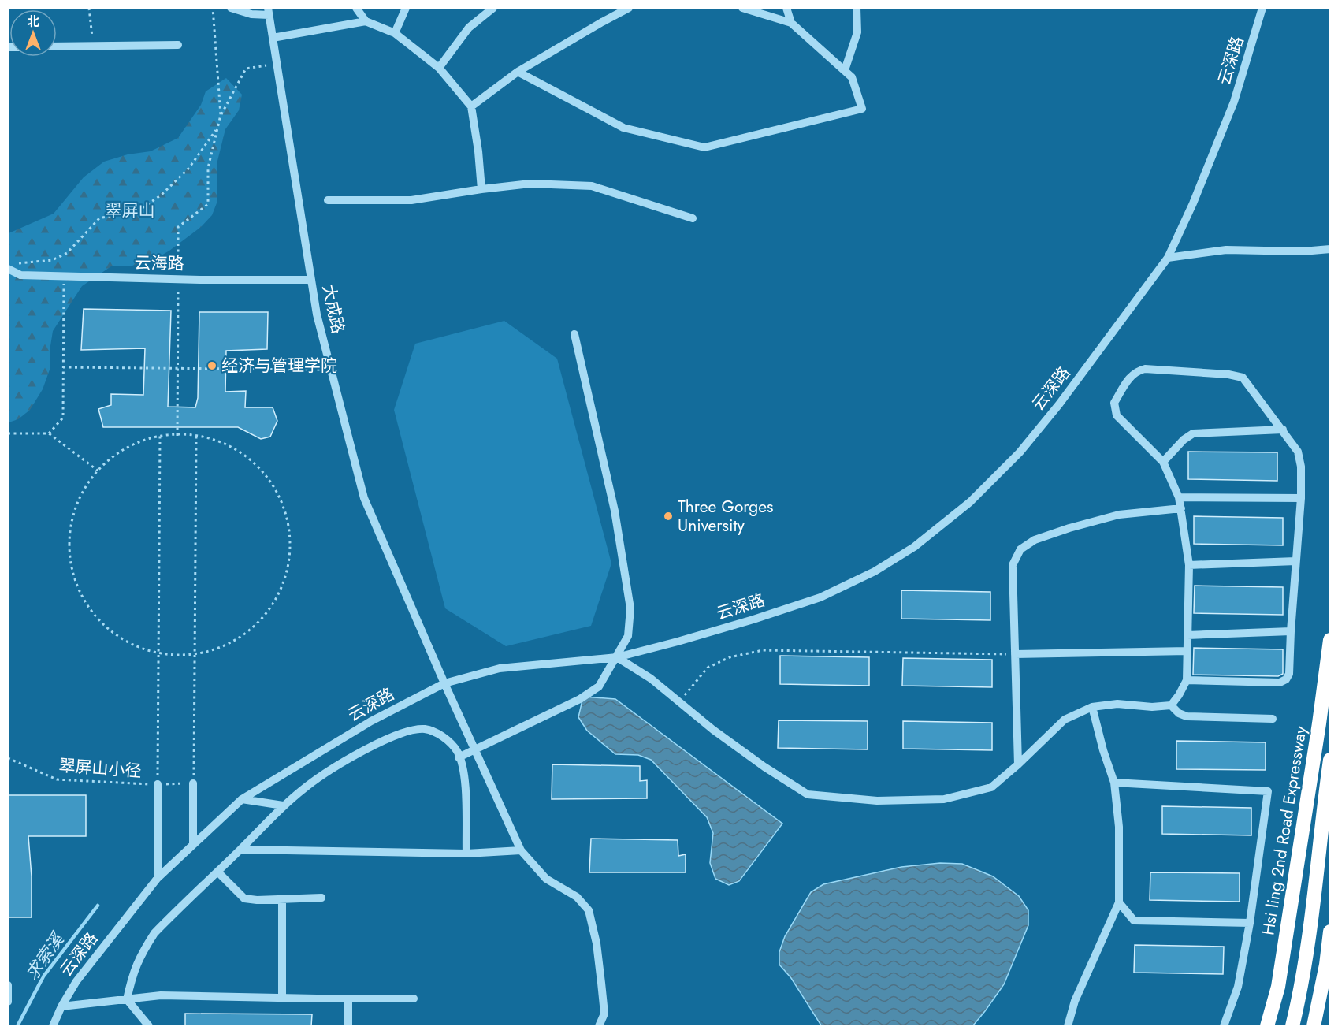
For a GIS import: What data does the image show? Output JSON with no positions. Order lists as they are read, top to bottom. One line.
{"streets":{"highway":["Hsi ling 2nd Road Expressway"],"street":["云深路","云海路","大成路"],"path":["翠屏山小径"]},"crossings":[["云深路","大成路"],["云海路","大成路"]],"water":["求索溪"],"parks":["翠屏山"],"places":["经济与管理学院","Three Gorges University"],"north":"top"}
